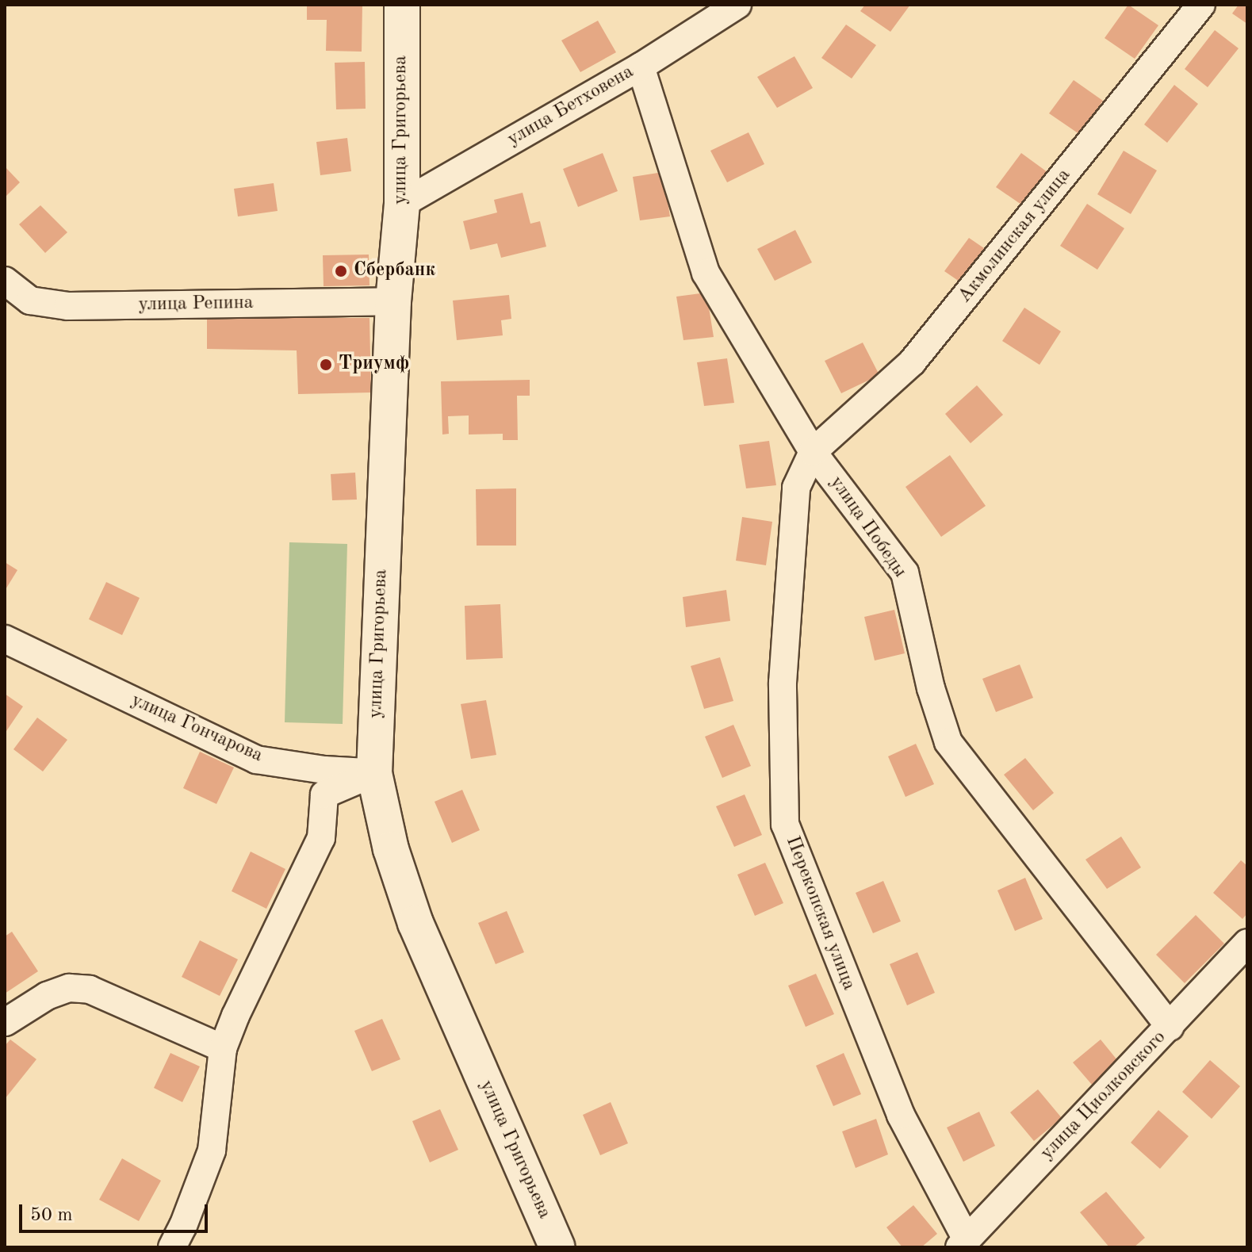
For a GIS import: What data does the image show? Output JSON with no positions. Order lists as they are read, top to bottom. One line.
{"streets":{"main road":["улица Григорьева"],"street":["улица Бетховена","Акмолинская улица","улица Репина","улица Победы","улица Гончарова","Перекопская улица","улица Циолковского"]},"crossings":[["улица Бетховена","улица Григорьева"],["улица Бетховена","улица Победы"],["улица Григорьева","улица Репина"],["улица Григорьева","улица Гончарова"],["Акмолинская улица","улица Победы"],["Акмолинская улица","Перекопская улица"],["улица Победы","Перекопская улица"],["улица Победы","улица Циолковского"],["Перекопская улица","улица Циолковского"]],"places":["Сбербанк","Триумф"],"scale_bar":"50 m"}
